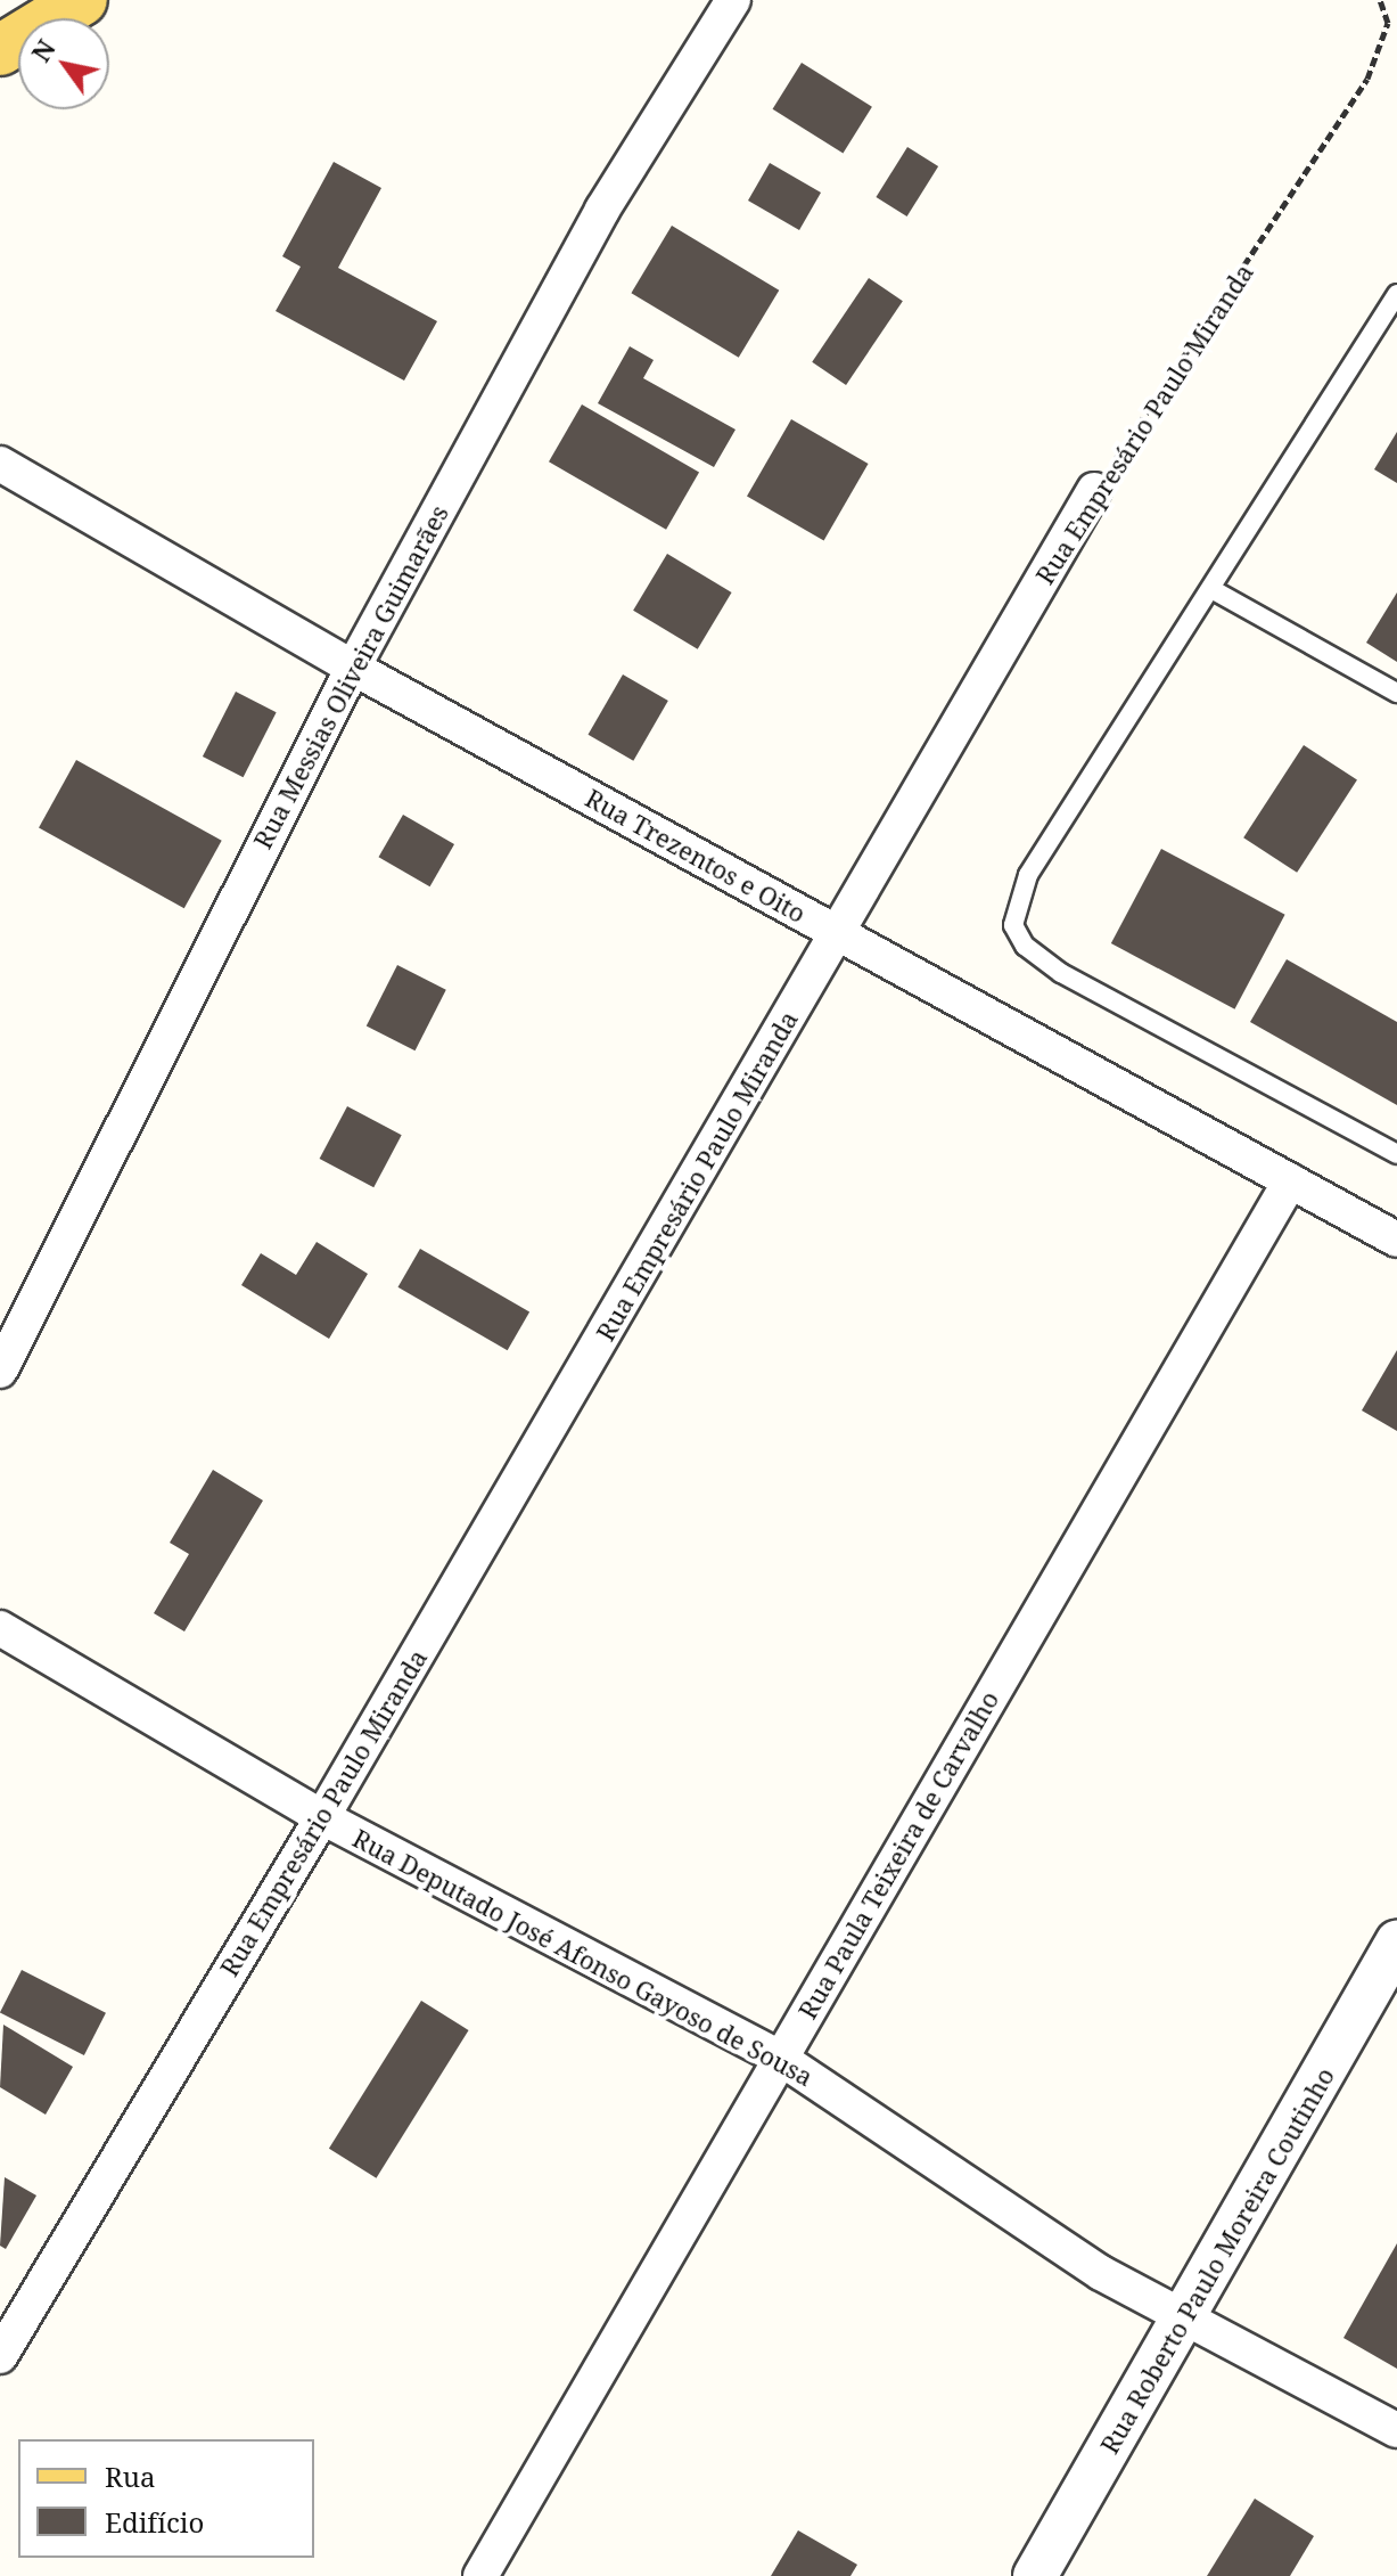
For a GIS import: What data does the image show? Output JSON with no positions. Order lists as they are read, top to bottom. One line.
{"streets":{"street":["Rua Empresário Paulo Miranda","Rua Messias Oliveira Guimarães","Rua Trezentos e Oito","Rua Paula Teixeira de Carvalho","Rua Deputado José Afonso Gayoso de Sousa","Rua Roberto Paulo Moreira Coutinho"]},"crossings":[["Rua Empresário Paulo Miranda","Rua Trezentos e Oito"],["Rua Empresário Paulo Miranda","Rua Deputado José Afonso Gayoso de Sousa"],["Rua Messias Oliveira Guimarães","Rua Trezentos e Oito"],["Rua Trezentos e Oito","Rua Paula Teixeira de Carvalho"],["Rua Paula Teixeira de Carvalho","Rua Deputado José Afonso Gayoso de Sousa"],["Rua Deputado José Afonso Gayoso de Sousa","Rua Roberto Paulo Moreira Coutinho"]],"legend":["Rua","Edifício"],"north":"top left"}
